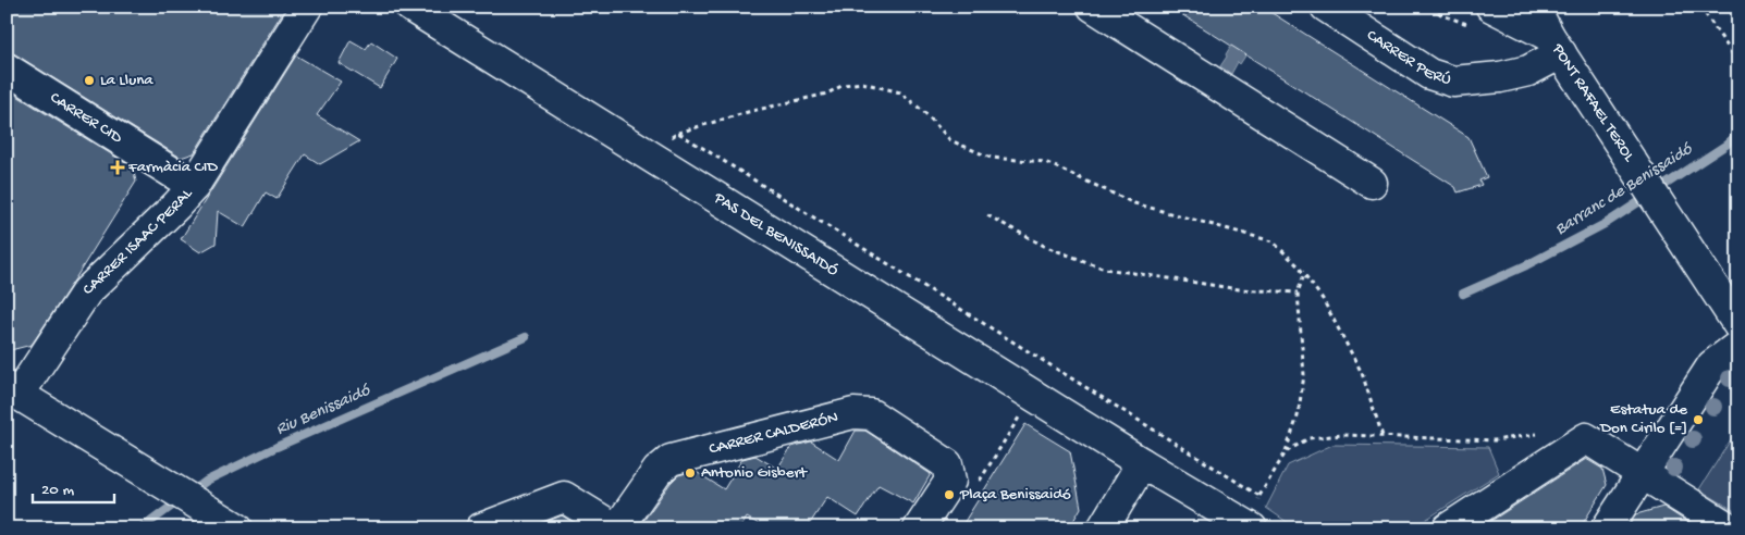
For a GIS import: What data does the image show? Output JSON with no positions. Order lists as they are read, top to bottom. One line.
{"streets":{"street":["CARRER PERÚ","PONT RAFAEL TEROL","CARRER CID","PAS DEL BENISSAIDÓ","CARRER ISAAC PERAL","CARRER CALDERÓN"]},"crossings":[["CARRER PERÚ","PONT RAFAEL TEROL"],["CARRER CID","CARRER ISAAC PERAL"]],"water":["Barranc de Benissaidó","Riu Benissaidó"],"places":{"other":["La Lluna","Estatua de Don Cirilo [=]","Antonio Gisbert","Plaça Benissaidó"],"health":["Farmàcia CID"]},"scale_bar":"20 m"}
